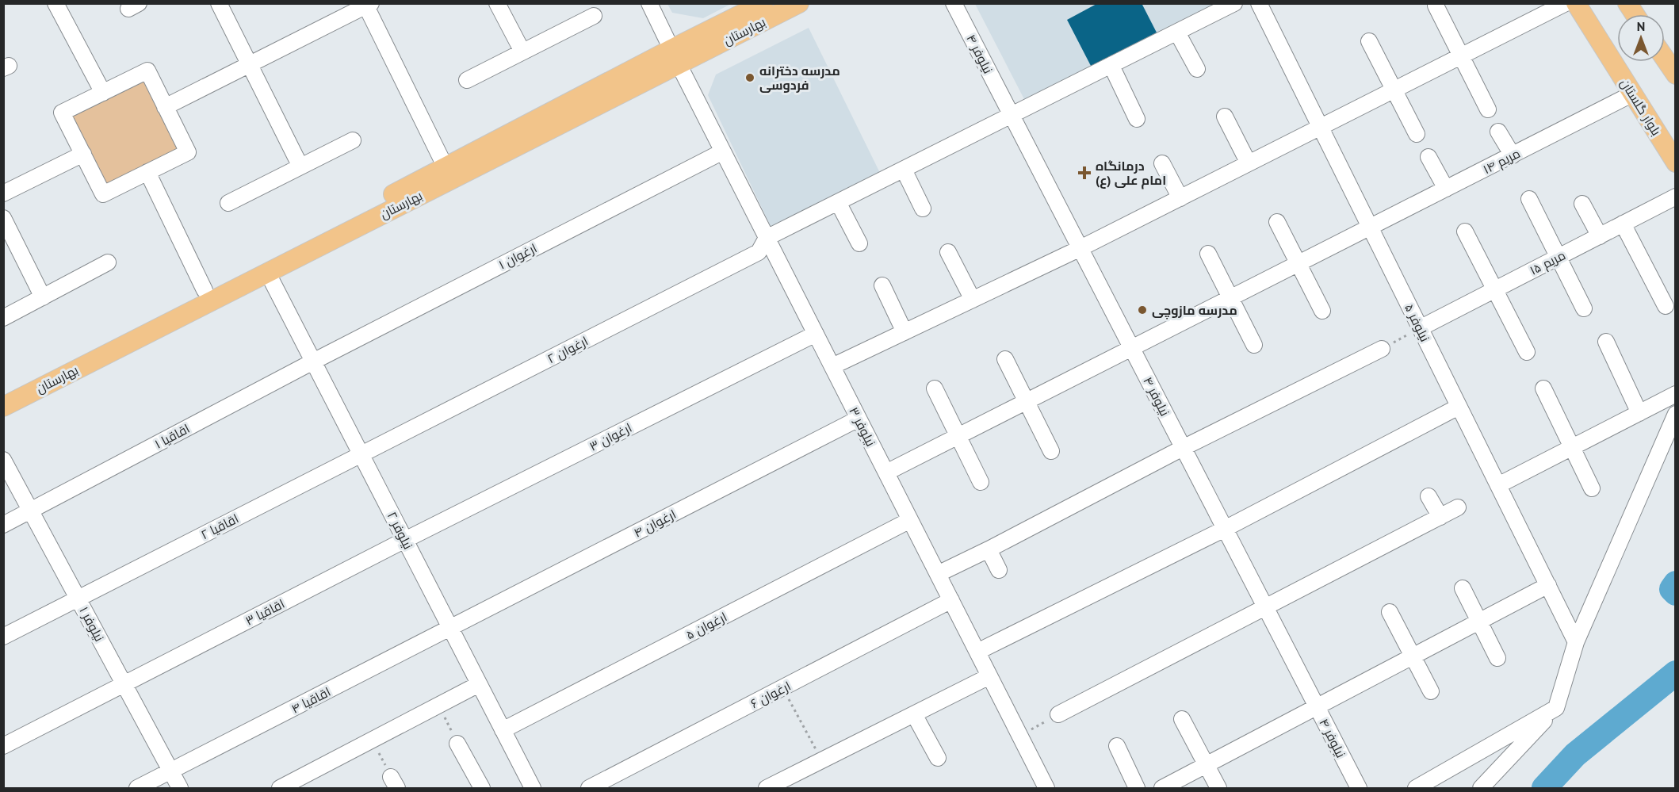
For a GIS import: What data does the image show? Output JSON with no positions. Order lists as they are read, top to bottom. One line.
{"streets":{"main road":["بهارستان","بلوار گلستان"],"street":["نیلوفر ۴","مریم ۱۴","ارغوان ۱","مریم ۱۵","نیلوفر ۵","ارغوان ۲","نیلوفر ۳","اقاقیا ۱","ارغوان ۳","ارغوان ۴","اقاقیا ۲","نیلوفر ۲","اقاقیا ۳","نیلوفر ۱","ارغوان ۵","ارغوان ۶","اقاقیا ۴"]},"crossings":[["بهارستان","نیلوفر ۳"],["بهارستان","نیلوفر ۲"],["نیلوفر ۴","مریم ۱۴"],["بلوار گلستان","مریم ۱۴"],["مریم ۱۴","نیلوفر ۵"],["مریم ۱۴","نیلوفر ۳"],["ارغوان ۱","نیلوفر ۳"],["ارغوان ۱","اقاقیا ۱"],["ارغوان ۱","نیلوفر ۲"],["مریم ۱۵","نیلوفر ۵"],["ارغوان ۲","نیلوفر ۳"],["ارغوان ۲","اقاقیا ۲"],["ارغوان ۲","نیلوفر ۲"],["نیلوفر ۳","ارغوان ۳"],["نیلوفر ۳","ارغوان ۴"],["نیلوفر ۳","ارغوان ۵"],["نیلوفر ۳","ارغوان ۶"],["اقاقیا ۱","نیلوفر ۲"],["اقاقیا ۱","نیلوفر ۱"],["ارغوان ۳","نیلوفر ۲"],["ارغوان ۳","اقاقیا ۳"],["ارغوان ۴","نیلوفر ۲"],["ارغوان ۴","اقاقیا ۴"],["اقاقیا ۲","نیلوفر ۲"],["اقاقیا ۲","نیلوفر ۱"],["نیلوفر ۲","اقاقیا ۳"],["نیلوفر ۲","ارغوان ۵"],["نیلوفر ۲","اقاقیا ۴"],["اقاقیا ۳","نیلوفر ۱"],["نیلوفر ۱","اقاقیا ۴"]],"places":{"other":["مدرسه دخترانه فردوسی","مدرسه مازوچی"],"health":["درمانگاه امام علی (ع)"]},"north":"top"}
